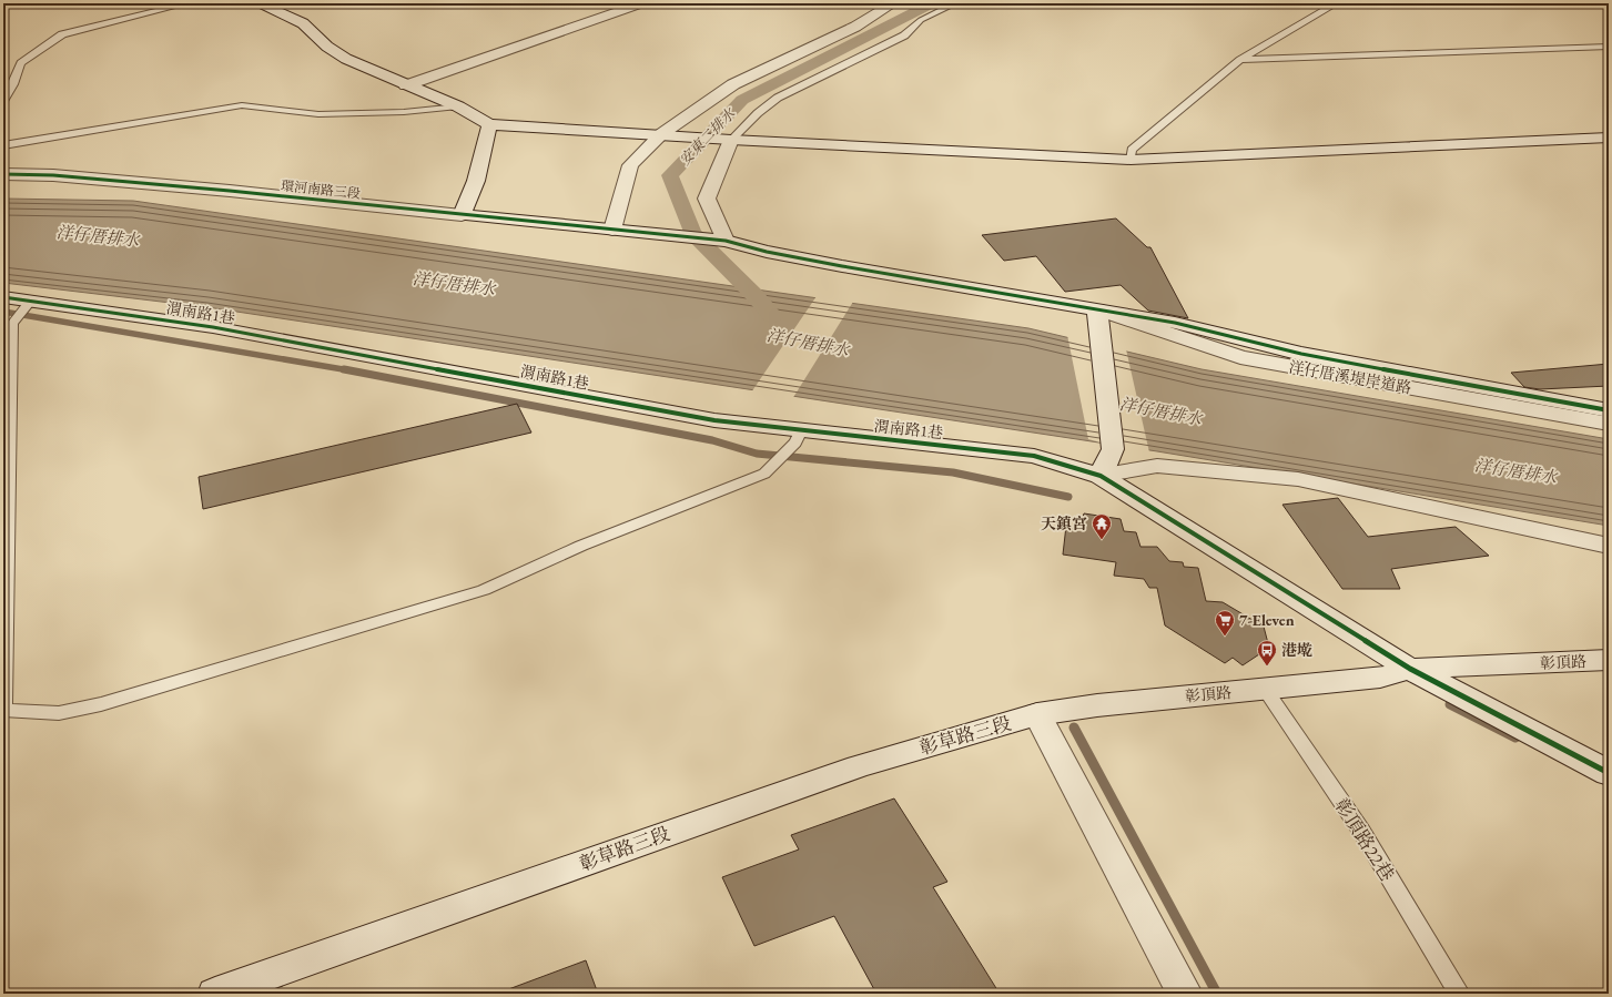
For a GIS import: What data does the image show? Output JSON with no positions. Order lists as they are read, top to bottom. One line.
{"streets":{"street":["環河南路三段","渭南路1巷","洋仔厝溪堤岸道路","彰頂路","彰草路三段"],"lane":["彰頂路22巷"]},"crossings":[["環河南路三段","洋仔厝溪堤岸道路"],["彰頂路","彰草路三段"],["彰頂路","彰頂路22巷"]],"water":["安東二排水","洋仔厝排水"],"places":{"temple":["天鎮宮"],"supermarket":["7-Eleven"],"bus stop":["港墘"]}}
